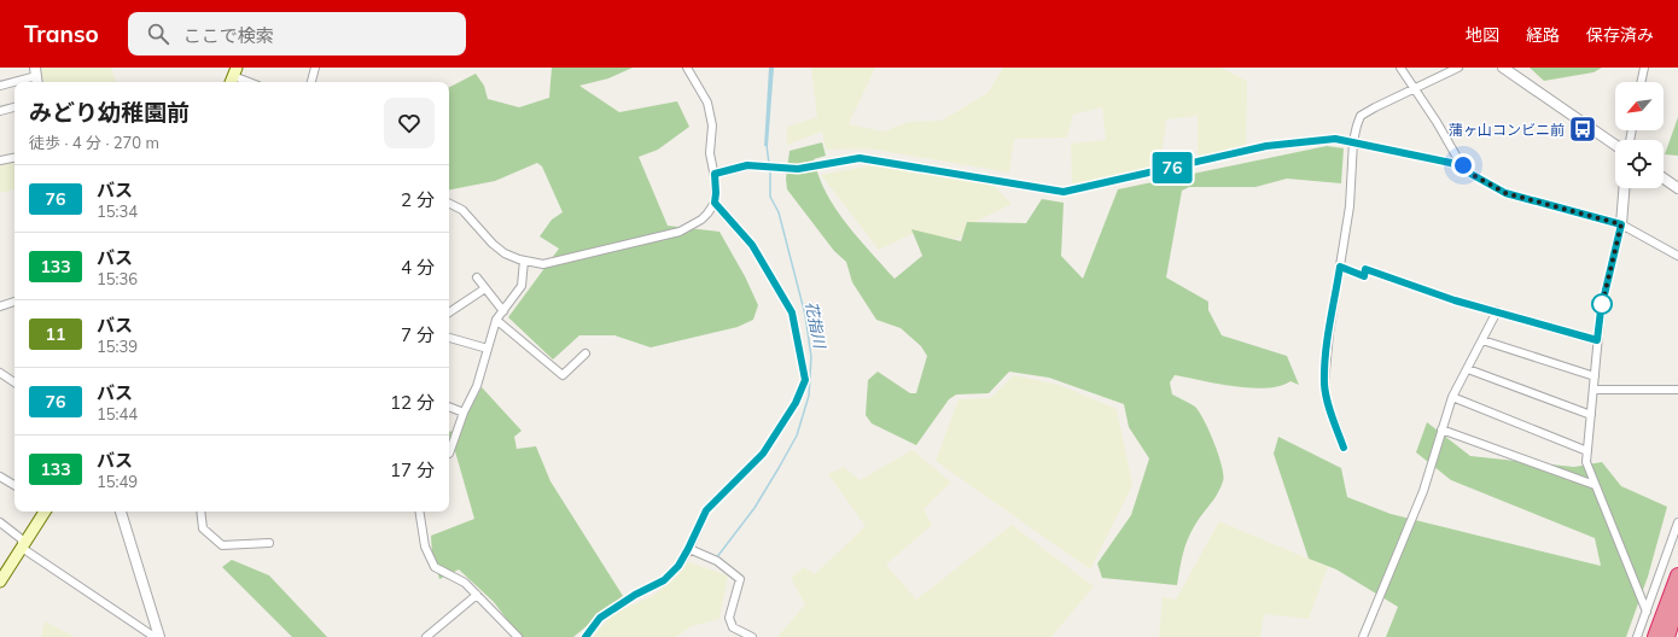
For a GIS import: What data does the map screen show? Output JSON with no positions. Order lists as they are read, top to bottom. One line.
{"water":["花指川"],"places":{"bus stop":["蒲ヶ山コンビニ前"]},"lines":["bus line 76"],"north":"bottom left","page":{"header":"Transo","search":"ここで検索","nav":["地図","経路","保存済み"],"on_map":"76","heading":["みどり幼稚園前","徒歩 · 4 分 · 270 m"],"list":[{"mark":"76","name":"バス","note":"15:34","value":"2 分"},{"mark":"133","name":"バス","note":"15:36","value":"4 分"},{"mark":"11","name":"バス","note":"15:39","value":"7 分"},{"mark":"76","name":"バス","note":"15:44","value":"12 分"},{"mark":"133","name":"バス","note":"15:49","value":"17 分"}]}}
